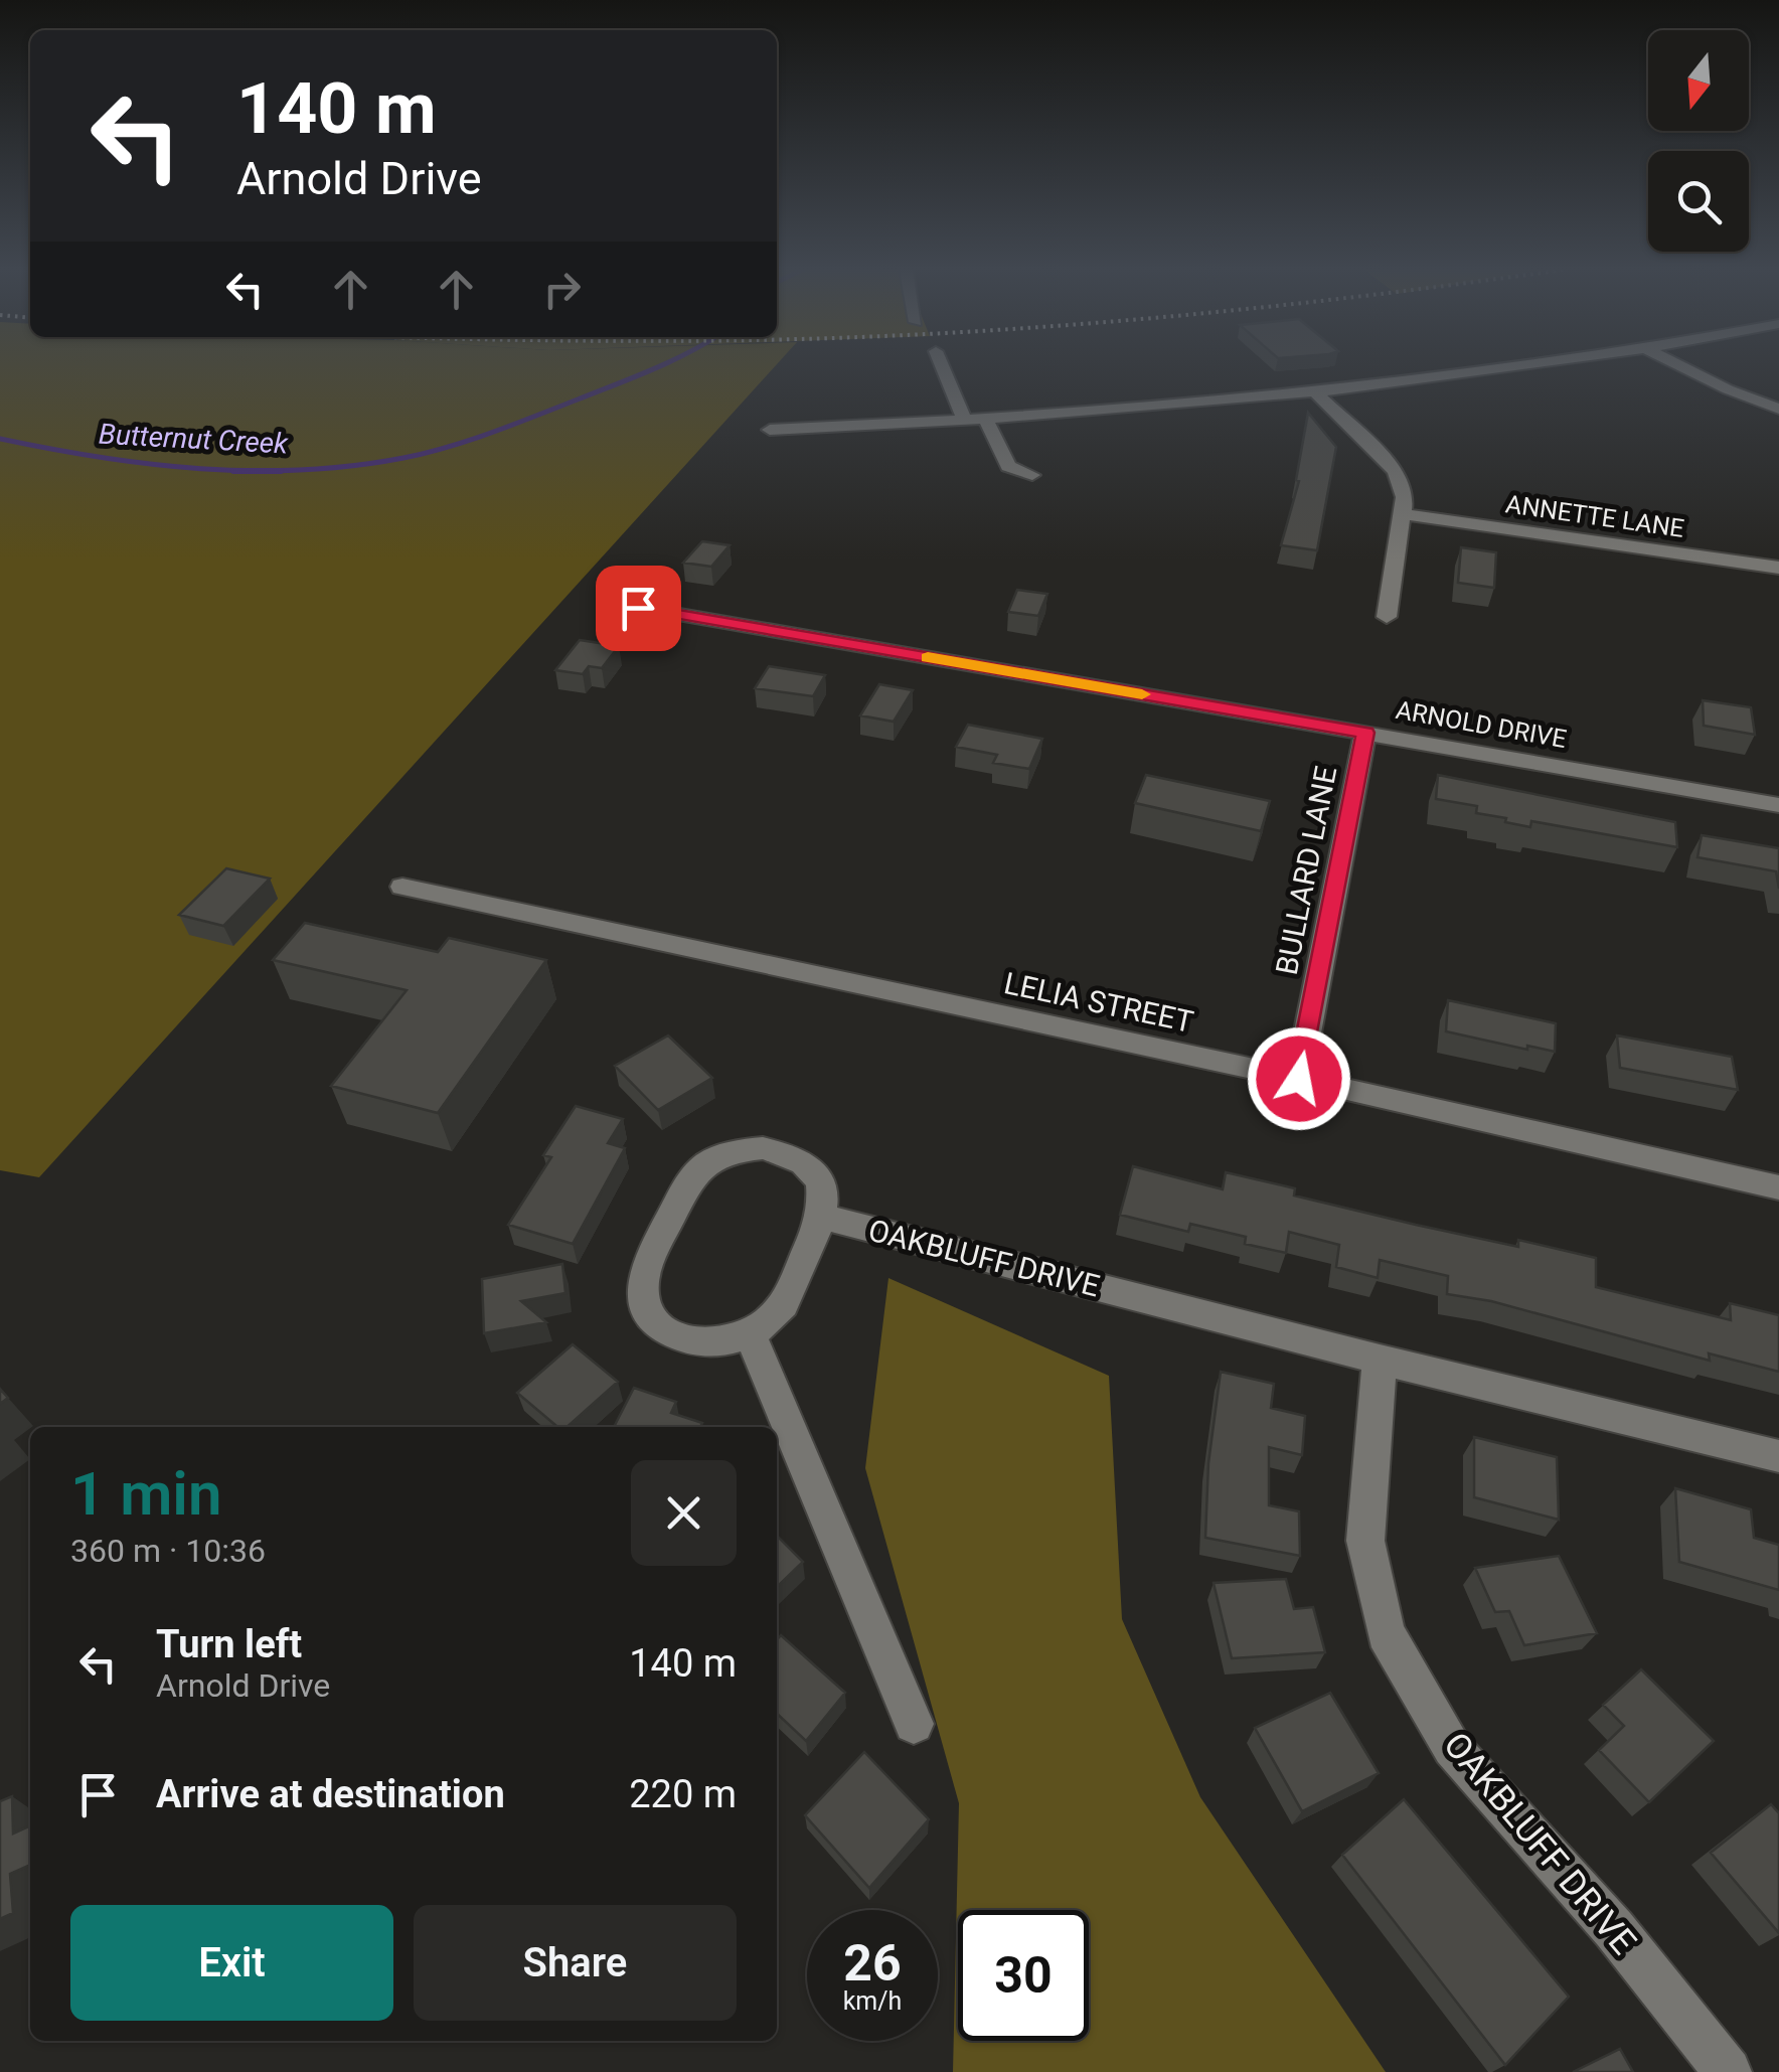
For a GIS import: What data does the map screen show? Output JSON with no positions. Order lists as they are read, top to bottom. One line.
{"streets":{"street":["ANNETTE LANE","ARNOLD DRIVE","BULLARD LANE","LELIA STREET","OAKBLUFF DRIVE"]},"crossings":[["ARNOLD DRIVE","BULLARD LANE"],["BULLARD LANE","LELIA STREET"]],"water":["Butternut Creek"],"north":"bottom","page":{"turn":["140 m","Arnold Drive"],"heading":["1 min","360 m · 10:36"],"list":[{"name":"Turn left","note":"Arnold Drive","value":"140 m"},{"name":"Arrive at destination","value":"220 m"}],"buttons":["Exit","Share"],"speed":"26 km/h","limit":"30"}}
